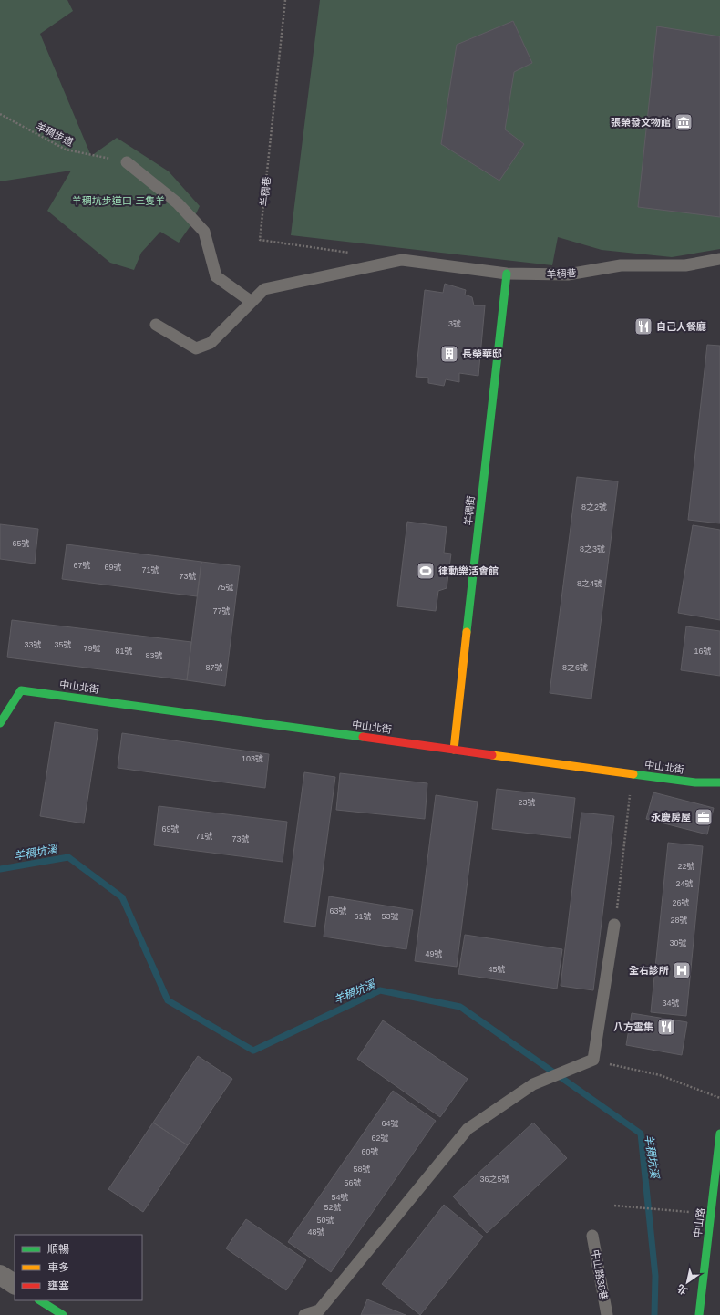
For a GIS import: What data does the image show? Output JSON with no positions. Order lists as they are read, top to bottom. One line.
{"streets":{"street":["羊稠街","中山北街","中山路"],"lane":["羊稠巷","中山路38巷"],"path":["羊稠步道"]},"crossings":[["羊稠巷","羊稠街"],["羊稠街","中山北街"]],"water":["羊稠坑溪"],"parks":["羊稠坑步道口-三隻羊"],"places":{"museum":["張榮發文物館"],"restaurant":["自己人餐廳","八方雲集"],"building":["長榮華邸"],"sports":["律動樂活會館"],"office":["永慶房屋"],"hospital":["全右診所"]},"house_numbers":["3號","8之2號","65號","8之3號","67號","69號","71號","73號","8之4號","75號","77號","33號","35號","79號","81號","16號","83號","87號","8之6號","103號","23號","69號","71號","73號","22號","24號","26號","63號","61號","53號","28號","30號","49號","45號","34號","64號","62號","60號","58號","36之5號","56號","54號","52號","50號","48號"],"legend":["順暢","車多","壅塞"],"north":"bottom left"}
